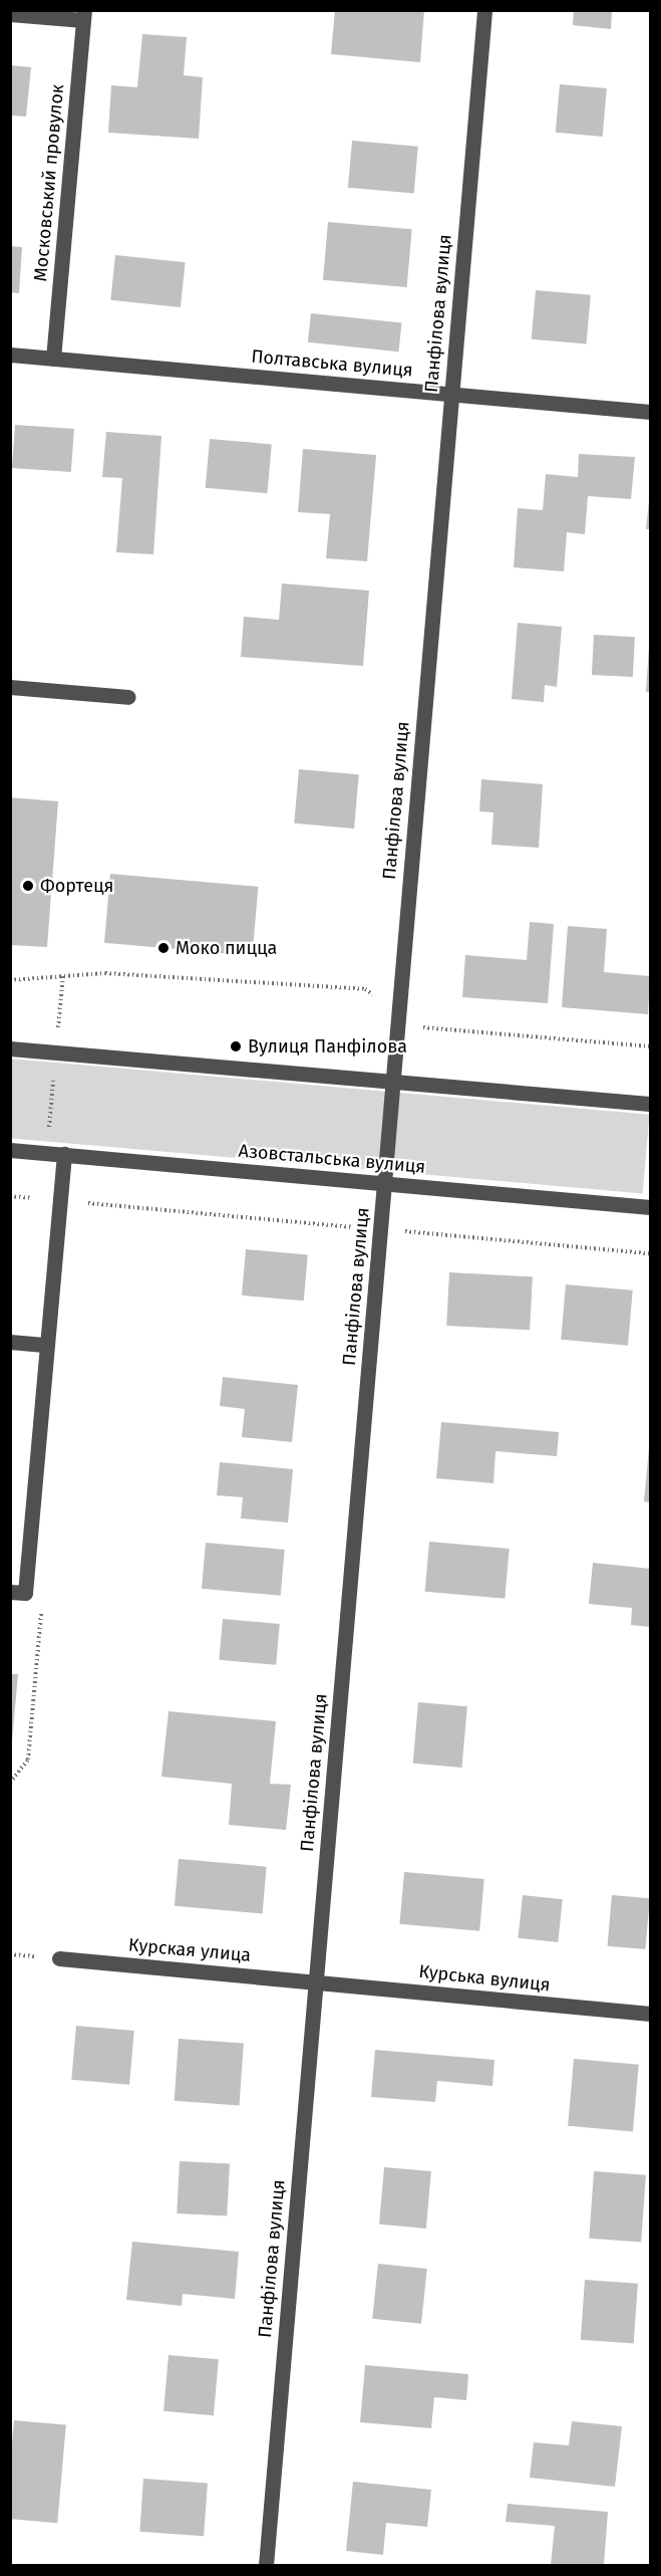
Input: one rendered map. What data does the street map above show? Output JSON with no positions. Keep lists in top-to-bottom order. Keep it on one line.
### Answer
{"streets":{"street":["Московський провулок","Панфілова вулиця","Полтавська вулиця","Азовстальська вулиця","Курская улица","Курська вулиця"]},"crossings":[["Московський провулок","Полтавська вулиця"],["Панфілова вулиця","Полтавська вулиця"],["Панфілова вулиця","Азовстальська вулиця"],["Панфілова вулиця","Курская улица"],["Панфілова вулиця","Курська вулиця"],["Курская улица","Курська вулиця"]],"places":["Фортеця","Моко пицца","Вулиця Панфілова"]}
